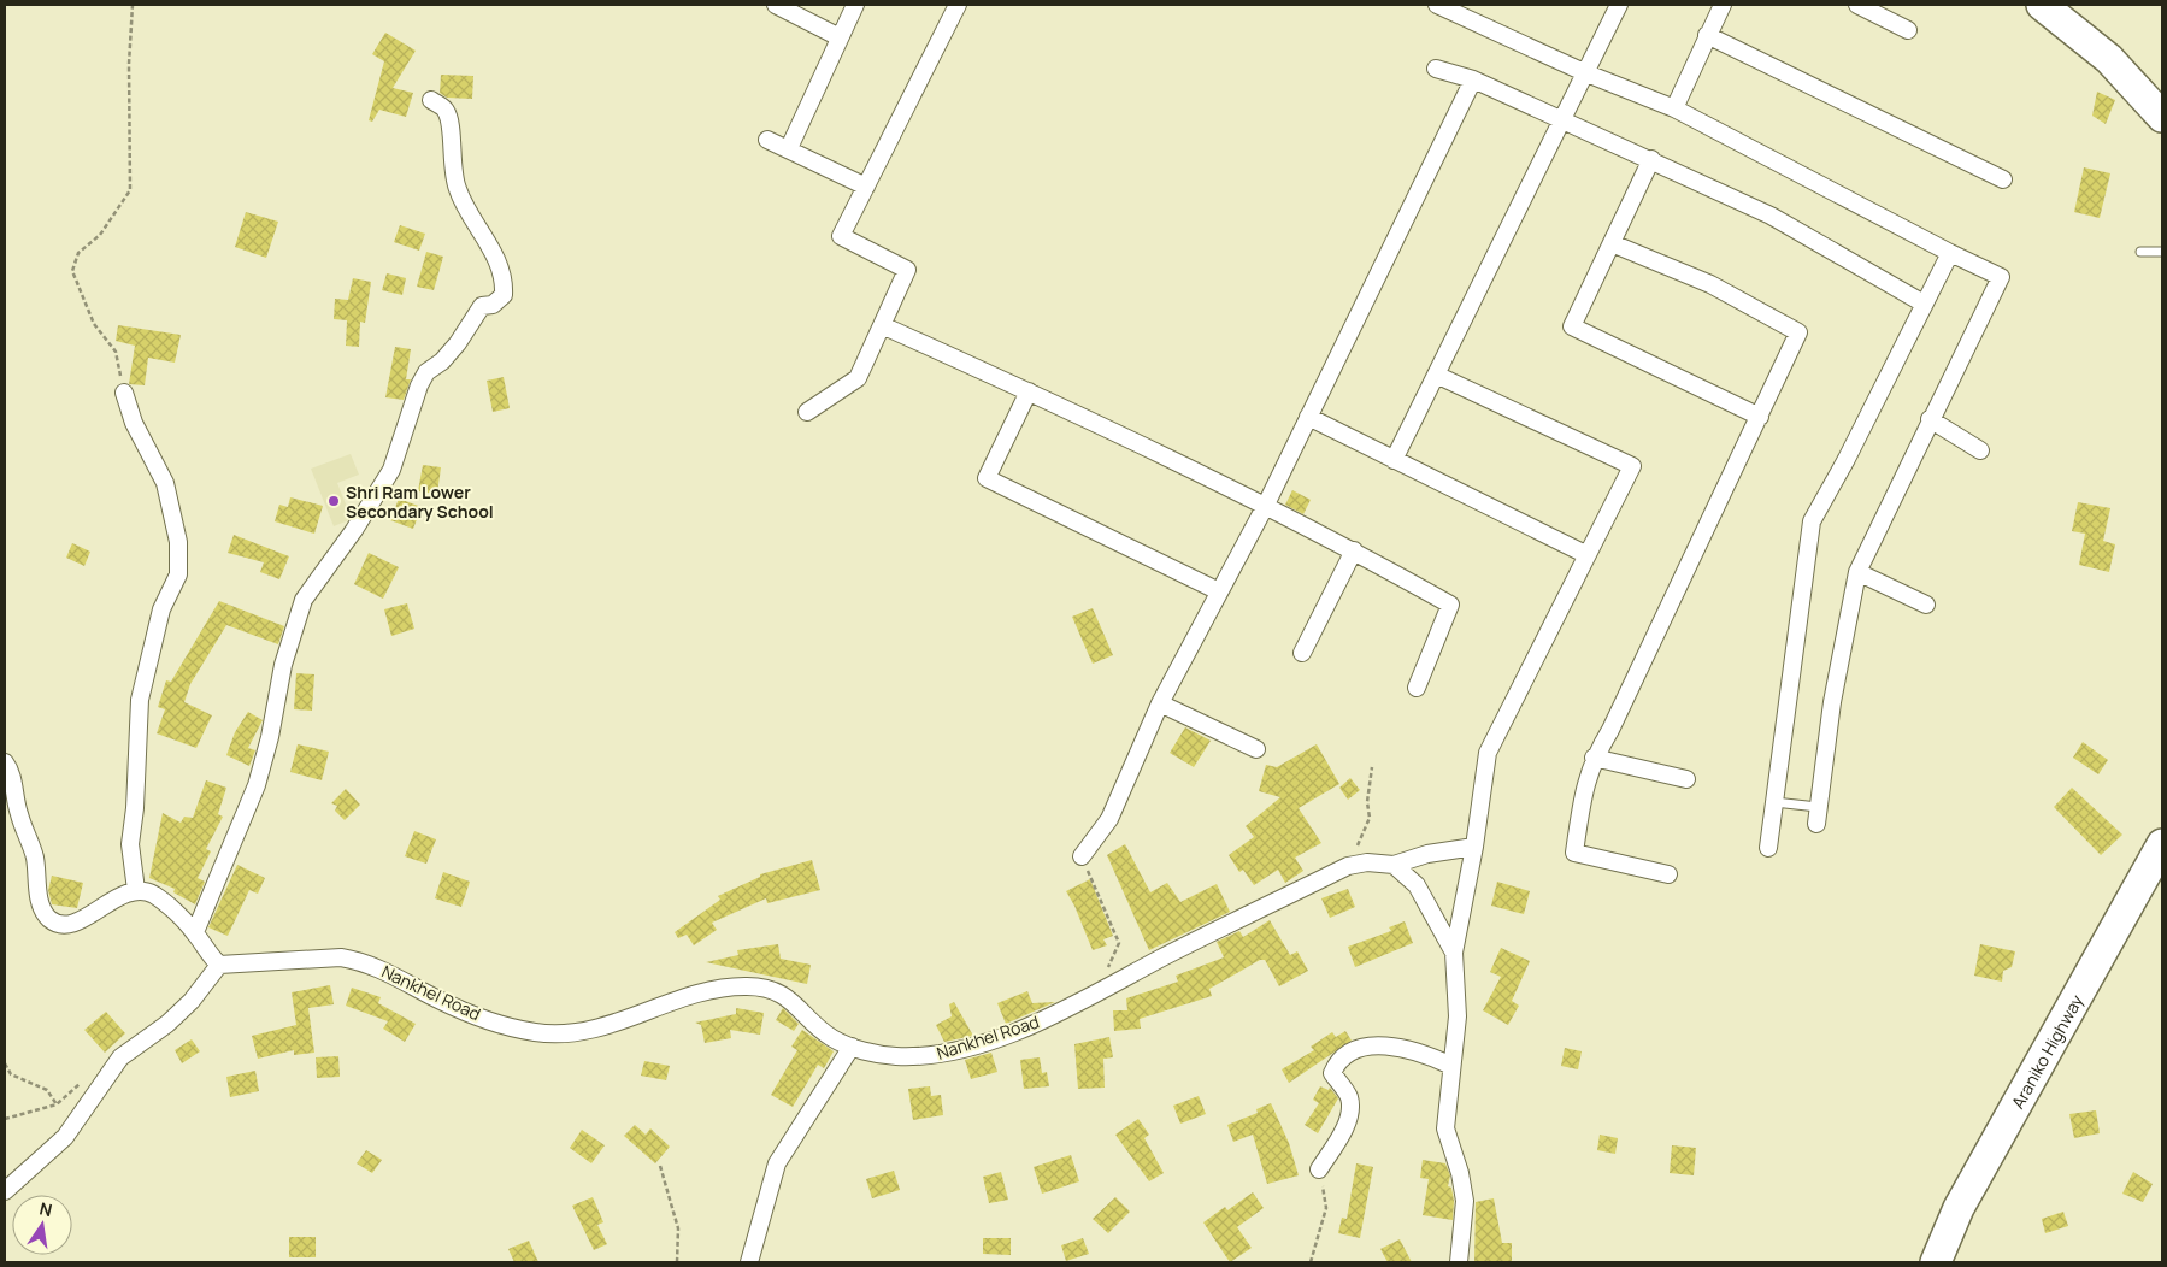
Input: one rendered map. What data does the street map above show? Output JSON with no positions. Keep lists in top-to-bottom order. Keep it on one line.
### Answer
{"streets":{"highway":["Araniko Highway"],"street":["Nankhel Road"]},"places":["Shri Ram Lower Secondary School"],"north":"top"}
